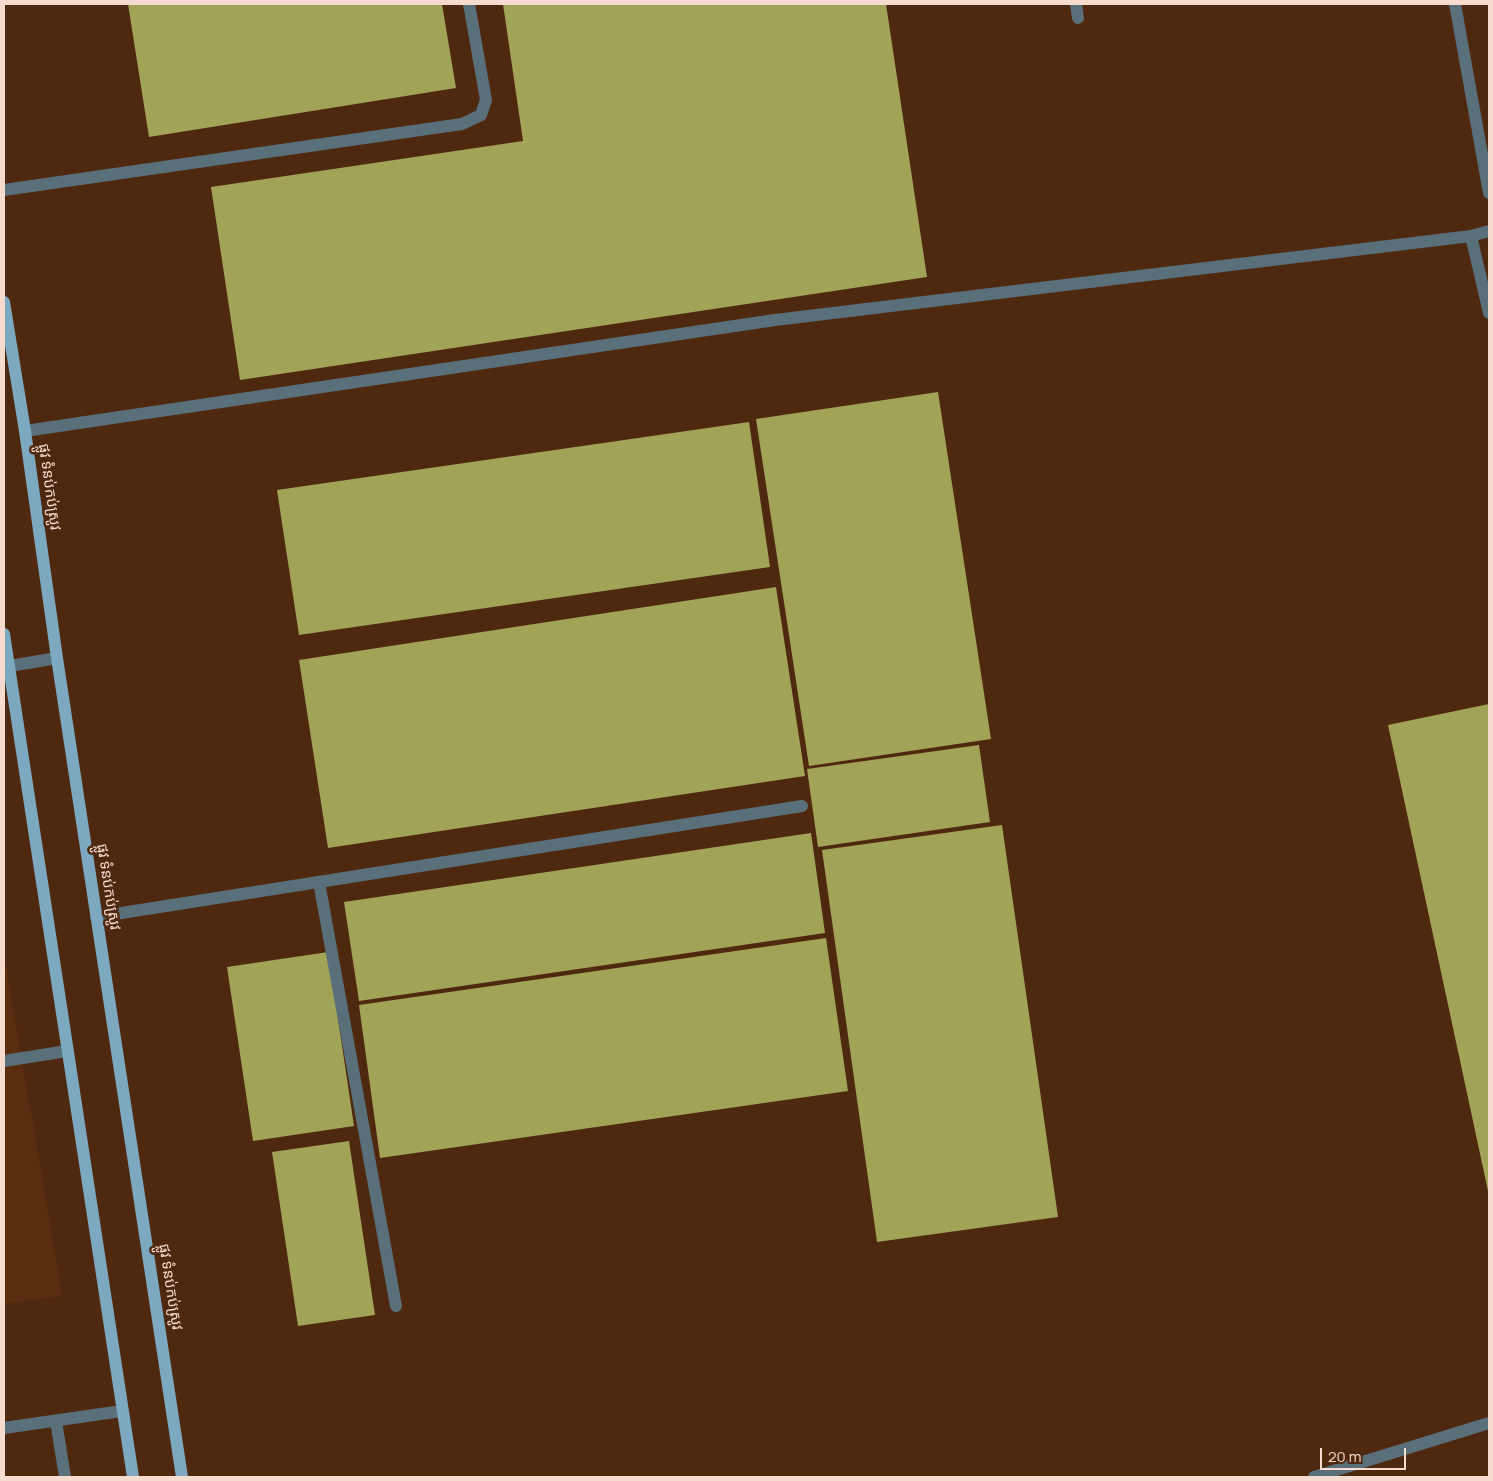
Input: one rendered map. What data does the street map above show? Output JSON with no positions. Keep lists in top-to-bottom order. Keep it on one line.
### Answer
{"streets":{"main road":["ផ្លូវ ទំនប់កប់ស្រូវ"]},"scale_bar":"20 m"}
